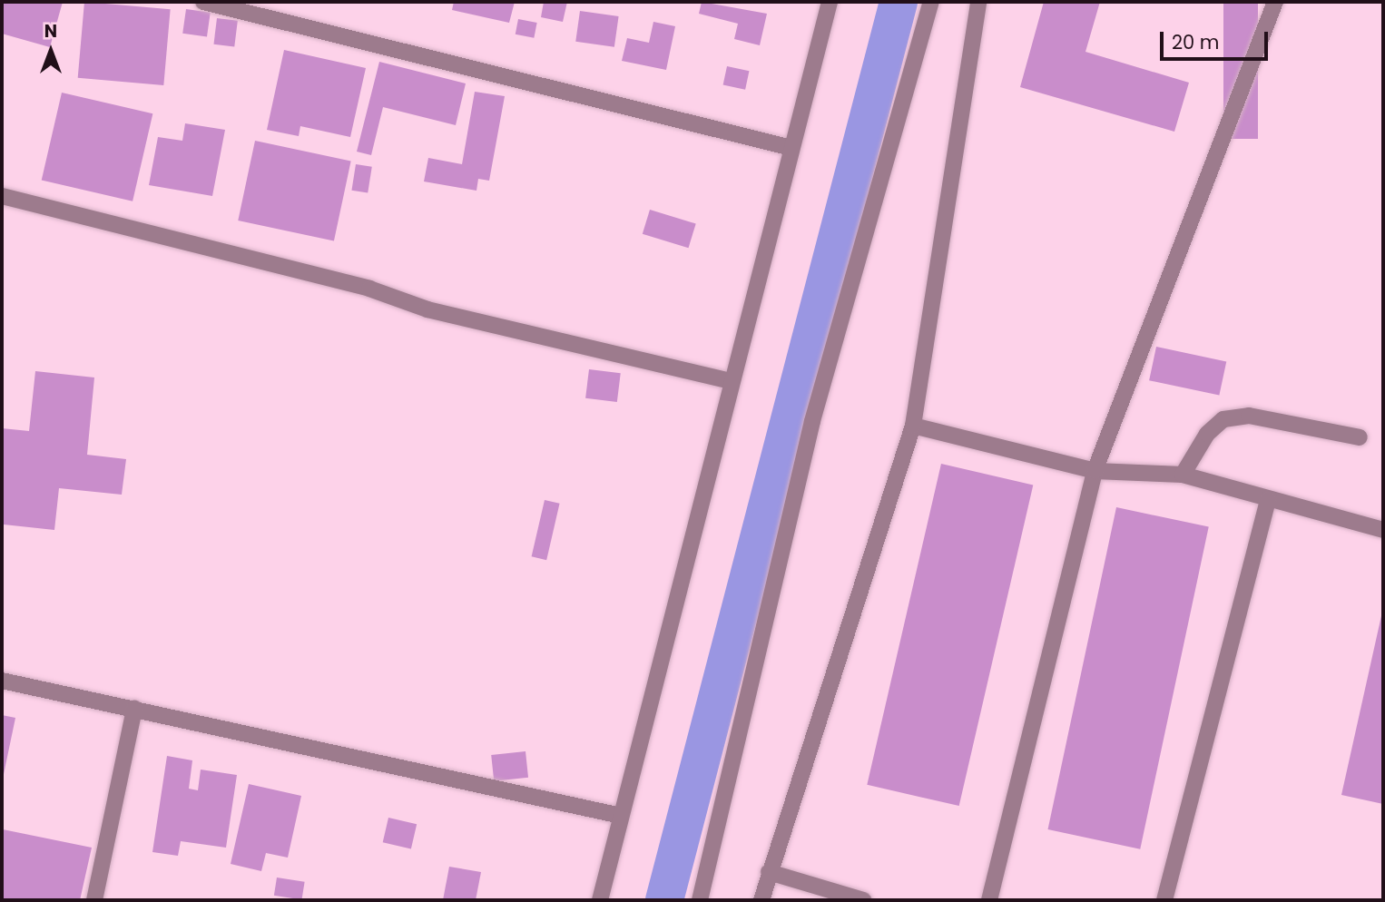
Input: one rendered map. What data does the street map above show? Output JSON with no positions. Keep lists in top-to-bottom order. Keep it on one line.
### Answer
{"scale_bar":"20 m","north":"top"}
